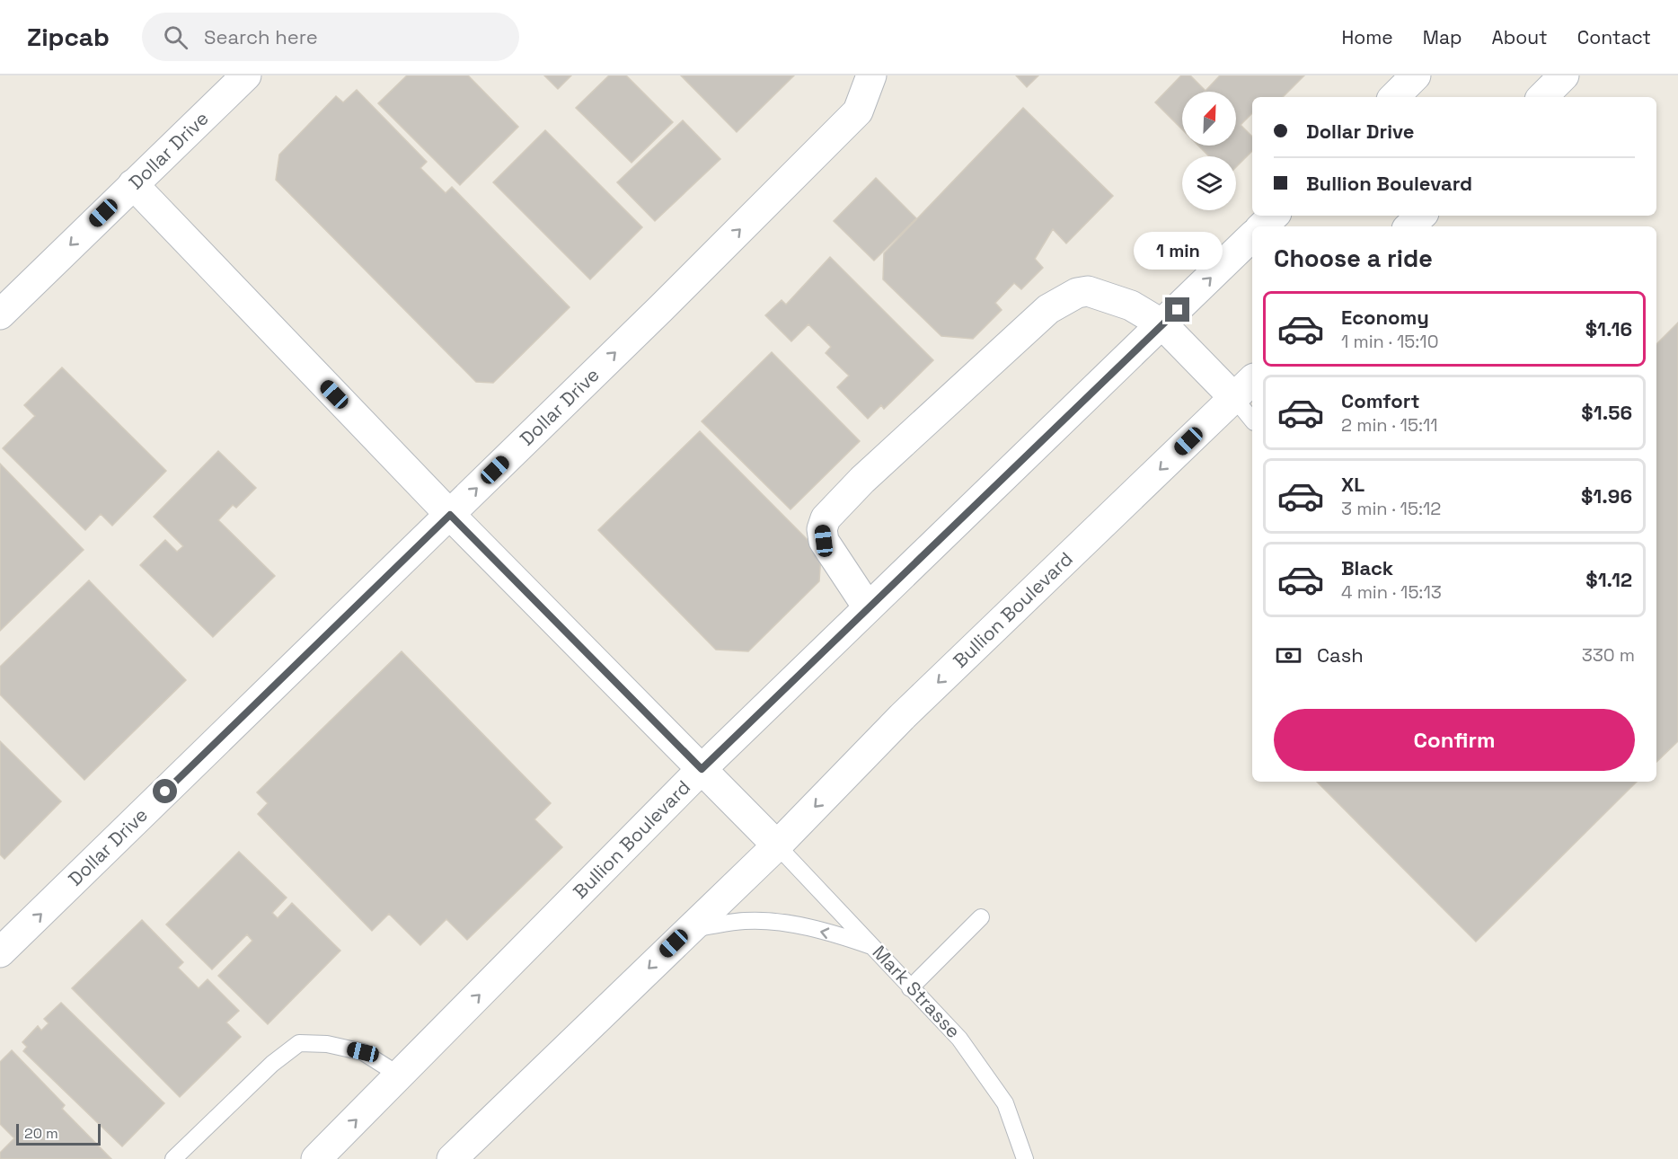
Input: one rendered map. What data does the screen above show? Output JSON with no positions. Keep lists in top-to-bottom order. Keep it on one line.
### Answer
{"streets":{"street":["Dollar Drive","Bullion Boulevard"],"lane":["Mark Strasse"]},"crossings":[["Bullion Boulevard","Mark Strasse"]],"scale_bar":"20 m","north":"top right","page":{"header":"Zipcab","search":"Search here","nav":["Home","Map","About","Contact"],"banner":["Dollar Drive","Bullion Boulevard"],"heading":"Choose a ride","bubble":"1 min","list":[{"name":"Economy","note":"1 min · 15:10","value":"$1.16"},{"name":"Comfort","note":"2 min · 15:11","value":"$1.56"},{"name":"XL","note":"3 min · 15:12","value":"$1.96"},{"name":"Black","note":"4 min · 15:13","value":"$1.12"}],"pay":["Cash","330 m"],"buttons":"Confirm","scale":"20 m"}}
